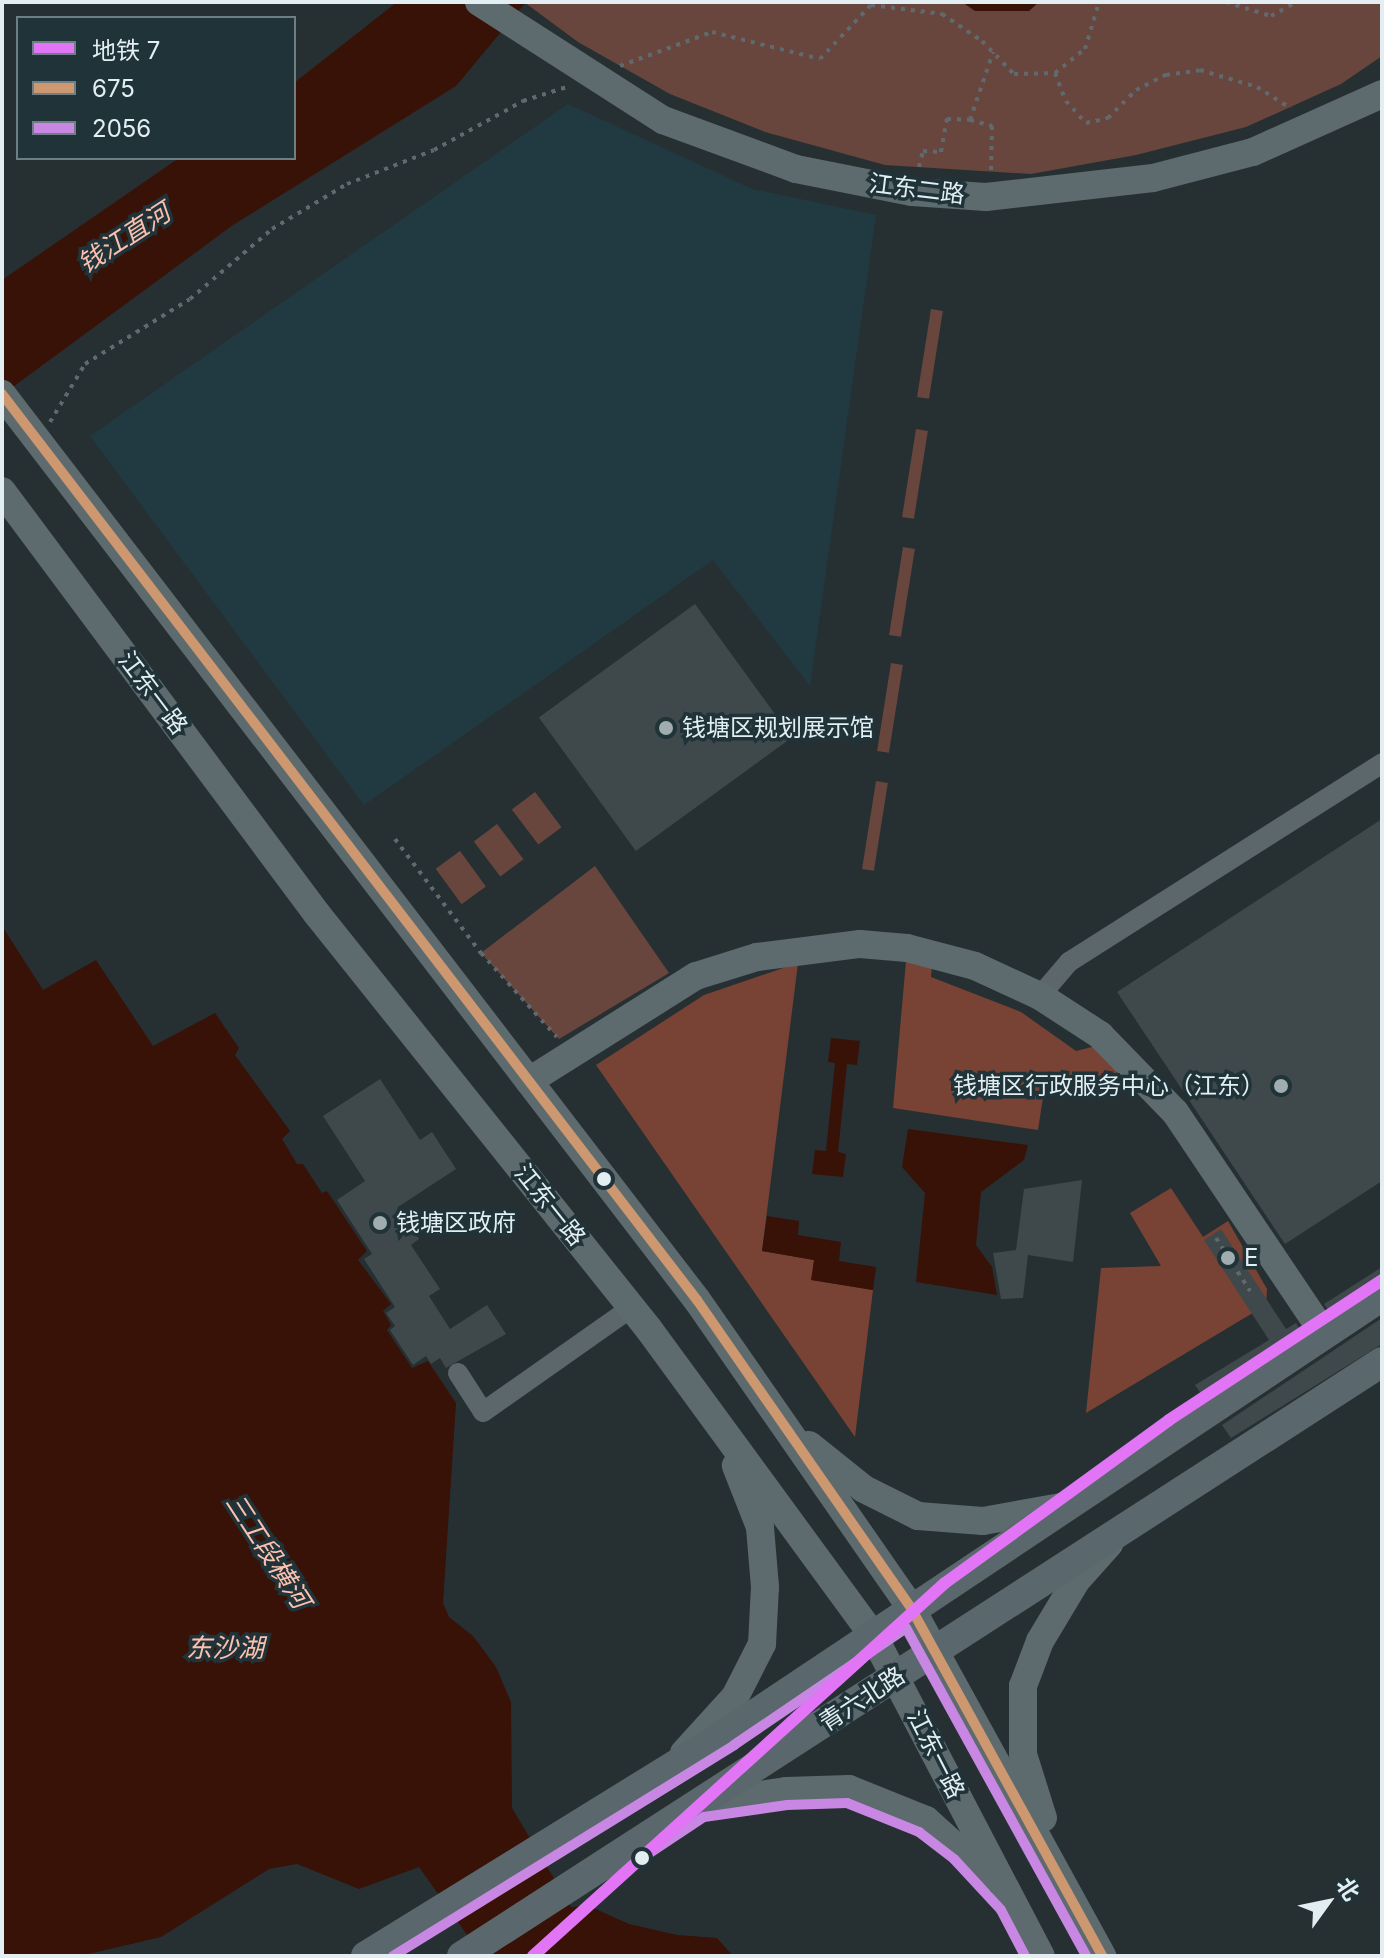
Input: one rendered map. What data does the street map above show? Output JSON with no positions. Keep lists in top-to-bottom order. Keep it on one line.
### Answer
{"streets":{"main road":["江东二路","江东一路","青六北路"]},"crossings":[["江东一路","青六北路"]],"water":["钱江直河","三工段横河","东沙湖"],"places":["钱塘区规划展示馆","钱塘区行政服务中心（江东）","钱塘区政府","E"],"lines":["transit line 675","metro line 7","transit line 2056"],"legend":["地铁 7","675","2056"],"north":"top right"}
